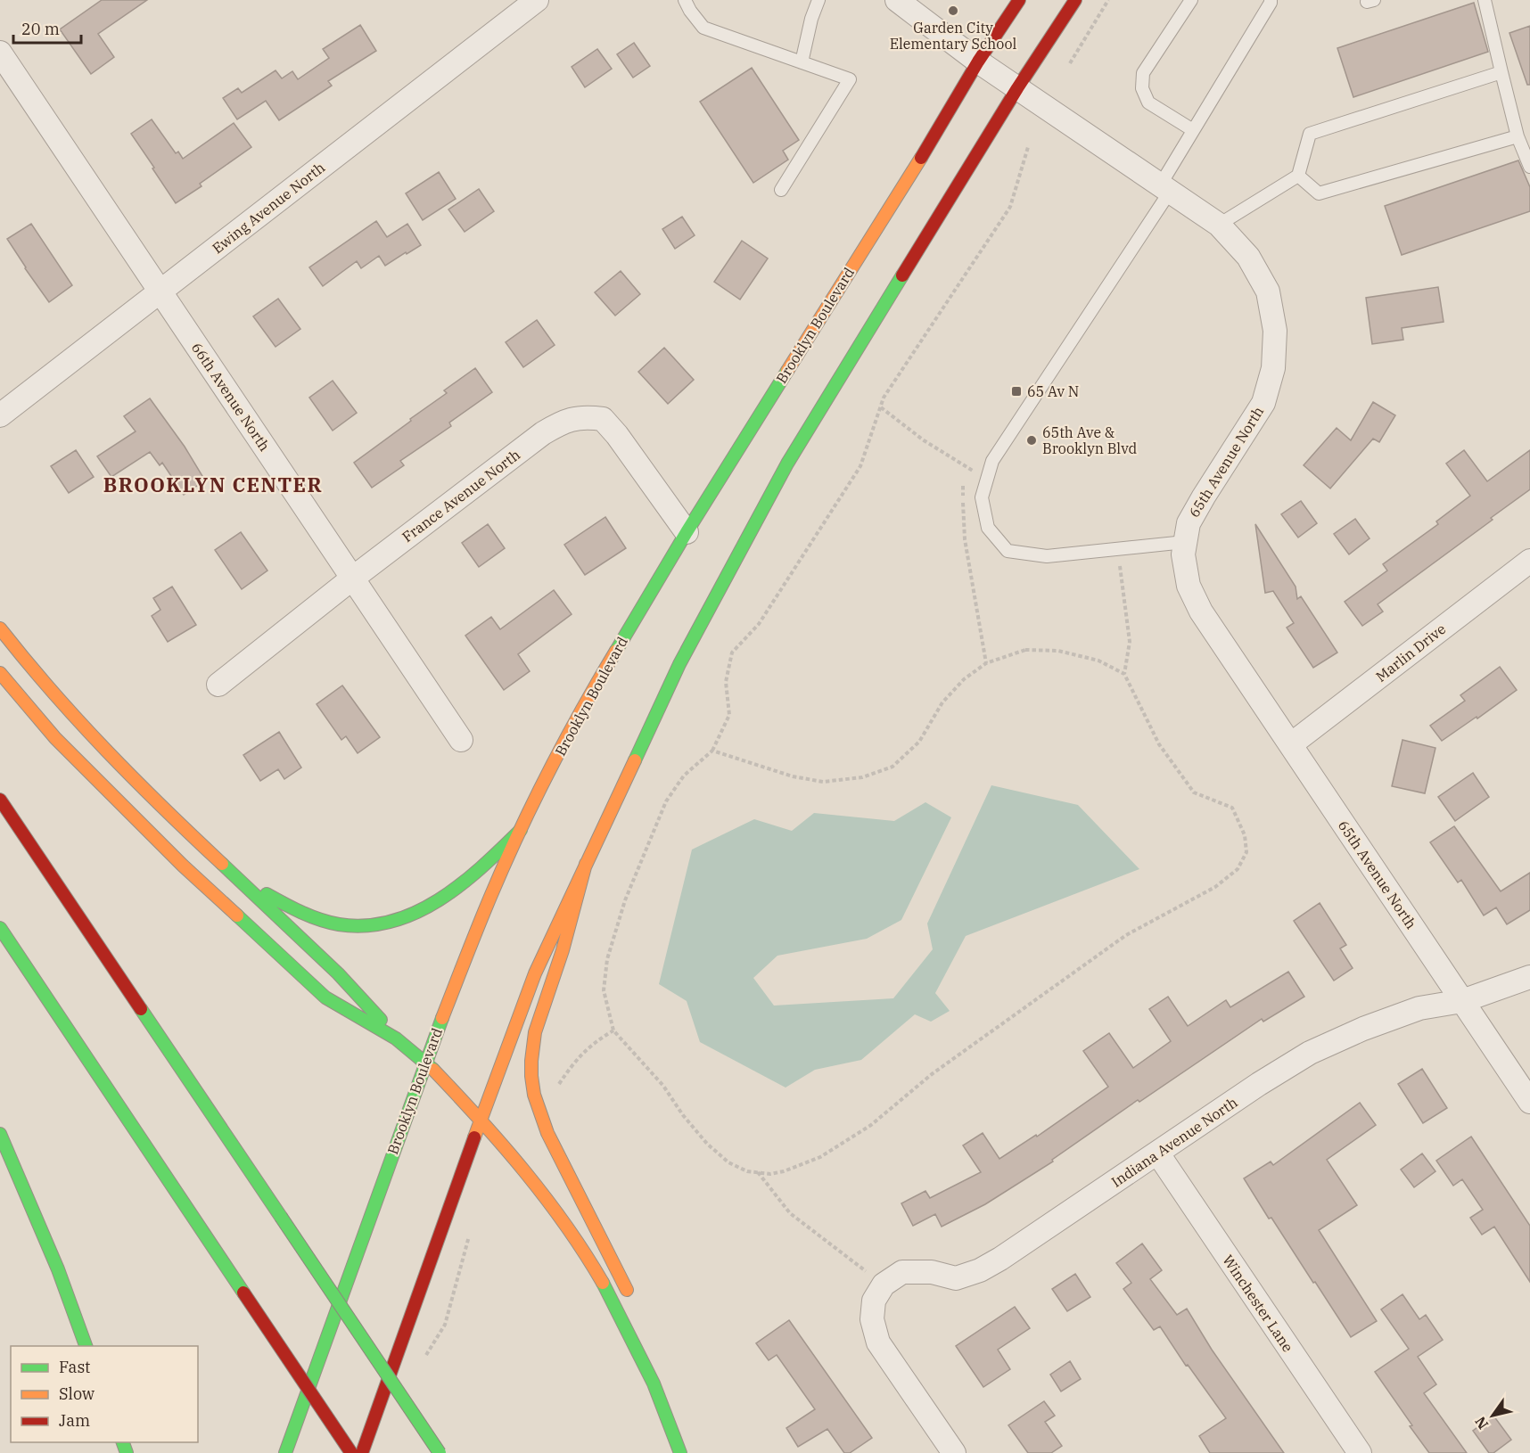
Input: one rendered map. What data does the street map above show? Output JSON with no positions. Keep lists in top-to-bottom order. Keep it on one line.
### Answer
{"streets":{"main road":["Brooklyn Boulevard"],"street":["Ewing Avenue North","66th Avenue North","65th Avenue North","France Avenue North","Marlin Drive","Indiana Avenue North","Winchester Lane"]},"crossings":[["Ewing Avenue North","66th Avenue North"],["Brooklyn Boulevard","65th Avenue North"],["Brooklyn Boulevard","France Avenue North"],["66th Avenue North","France Avenue North"],["65th Avenue North","Marlin Drive"],["65th Avenue North","Indiana Avenue North"],["Indiana Avenue North","Winchester Lane"]],"districts":["BROOKLYN CENTER"],"places":{"other":["Garden City Elementary School","65th Ave & Brooklyn Blvd"],"transit":["65 Av N"]},"legend":["Fast","Slow","Jam"],"scale_bar":"20 m","north":"bottom left"}
